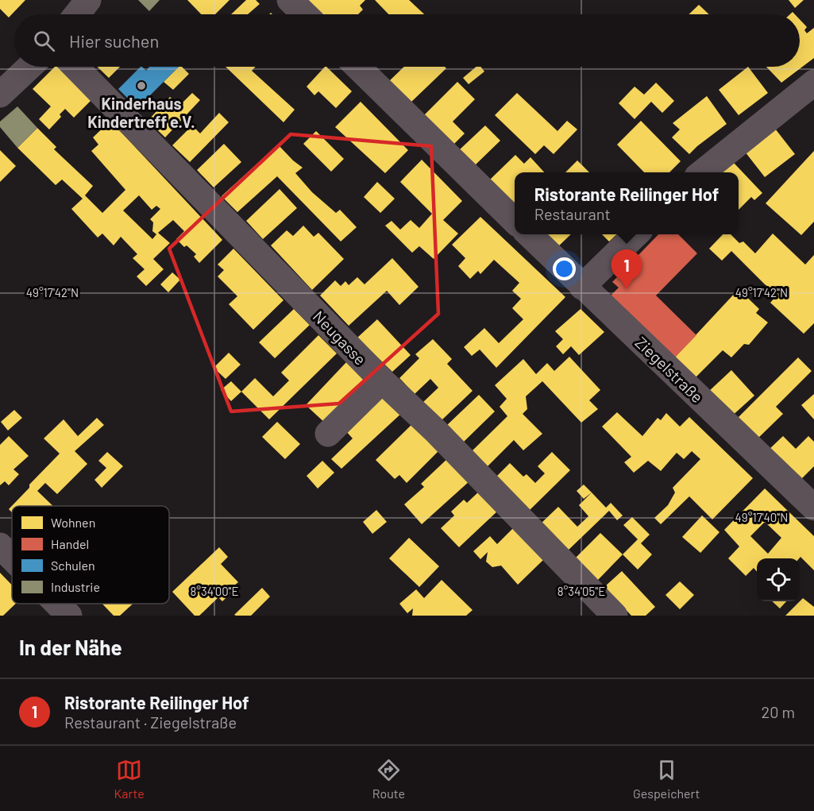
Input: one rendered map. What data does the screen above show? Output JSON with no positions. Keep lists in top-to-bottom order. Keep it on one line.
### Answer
{"streets":{"street":["Neugasse","Ziegelstraße"]},"places":["Kinderhaus Kindertreff e.V."],"legend":["Wohnen","Handel","Schulen","Industrie"],"page":{"search":"Hier suchen","popup":["Ristorante Reilinger Hof","Restaurant"],"pins":"1","heading":"In der Nähe","list":[{"mark":"1","name":"Ristorante Reilinger Hof","note":"Restaurant · Ziegelstraße","value":"20 m"}],"nav":["Karte","Route","Gespeichert"]},"coordinates":["49°17'42\"N","49°17'40\"N","8°34'00\"E","8°34'05\"E"]}
